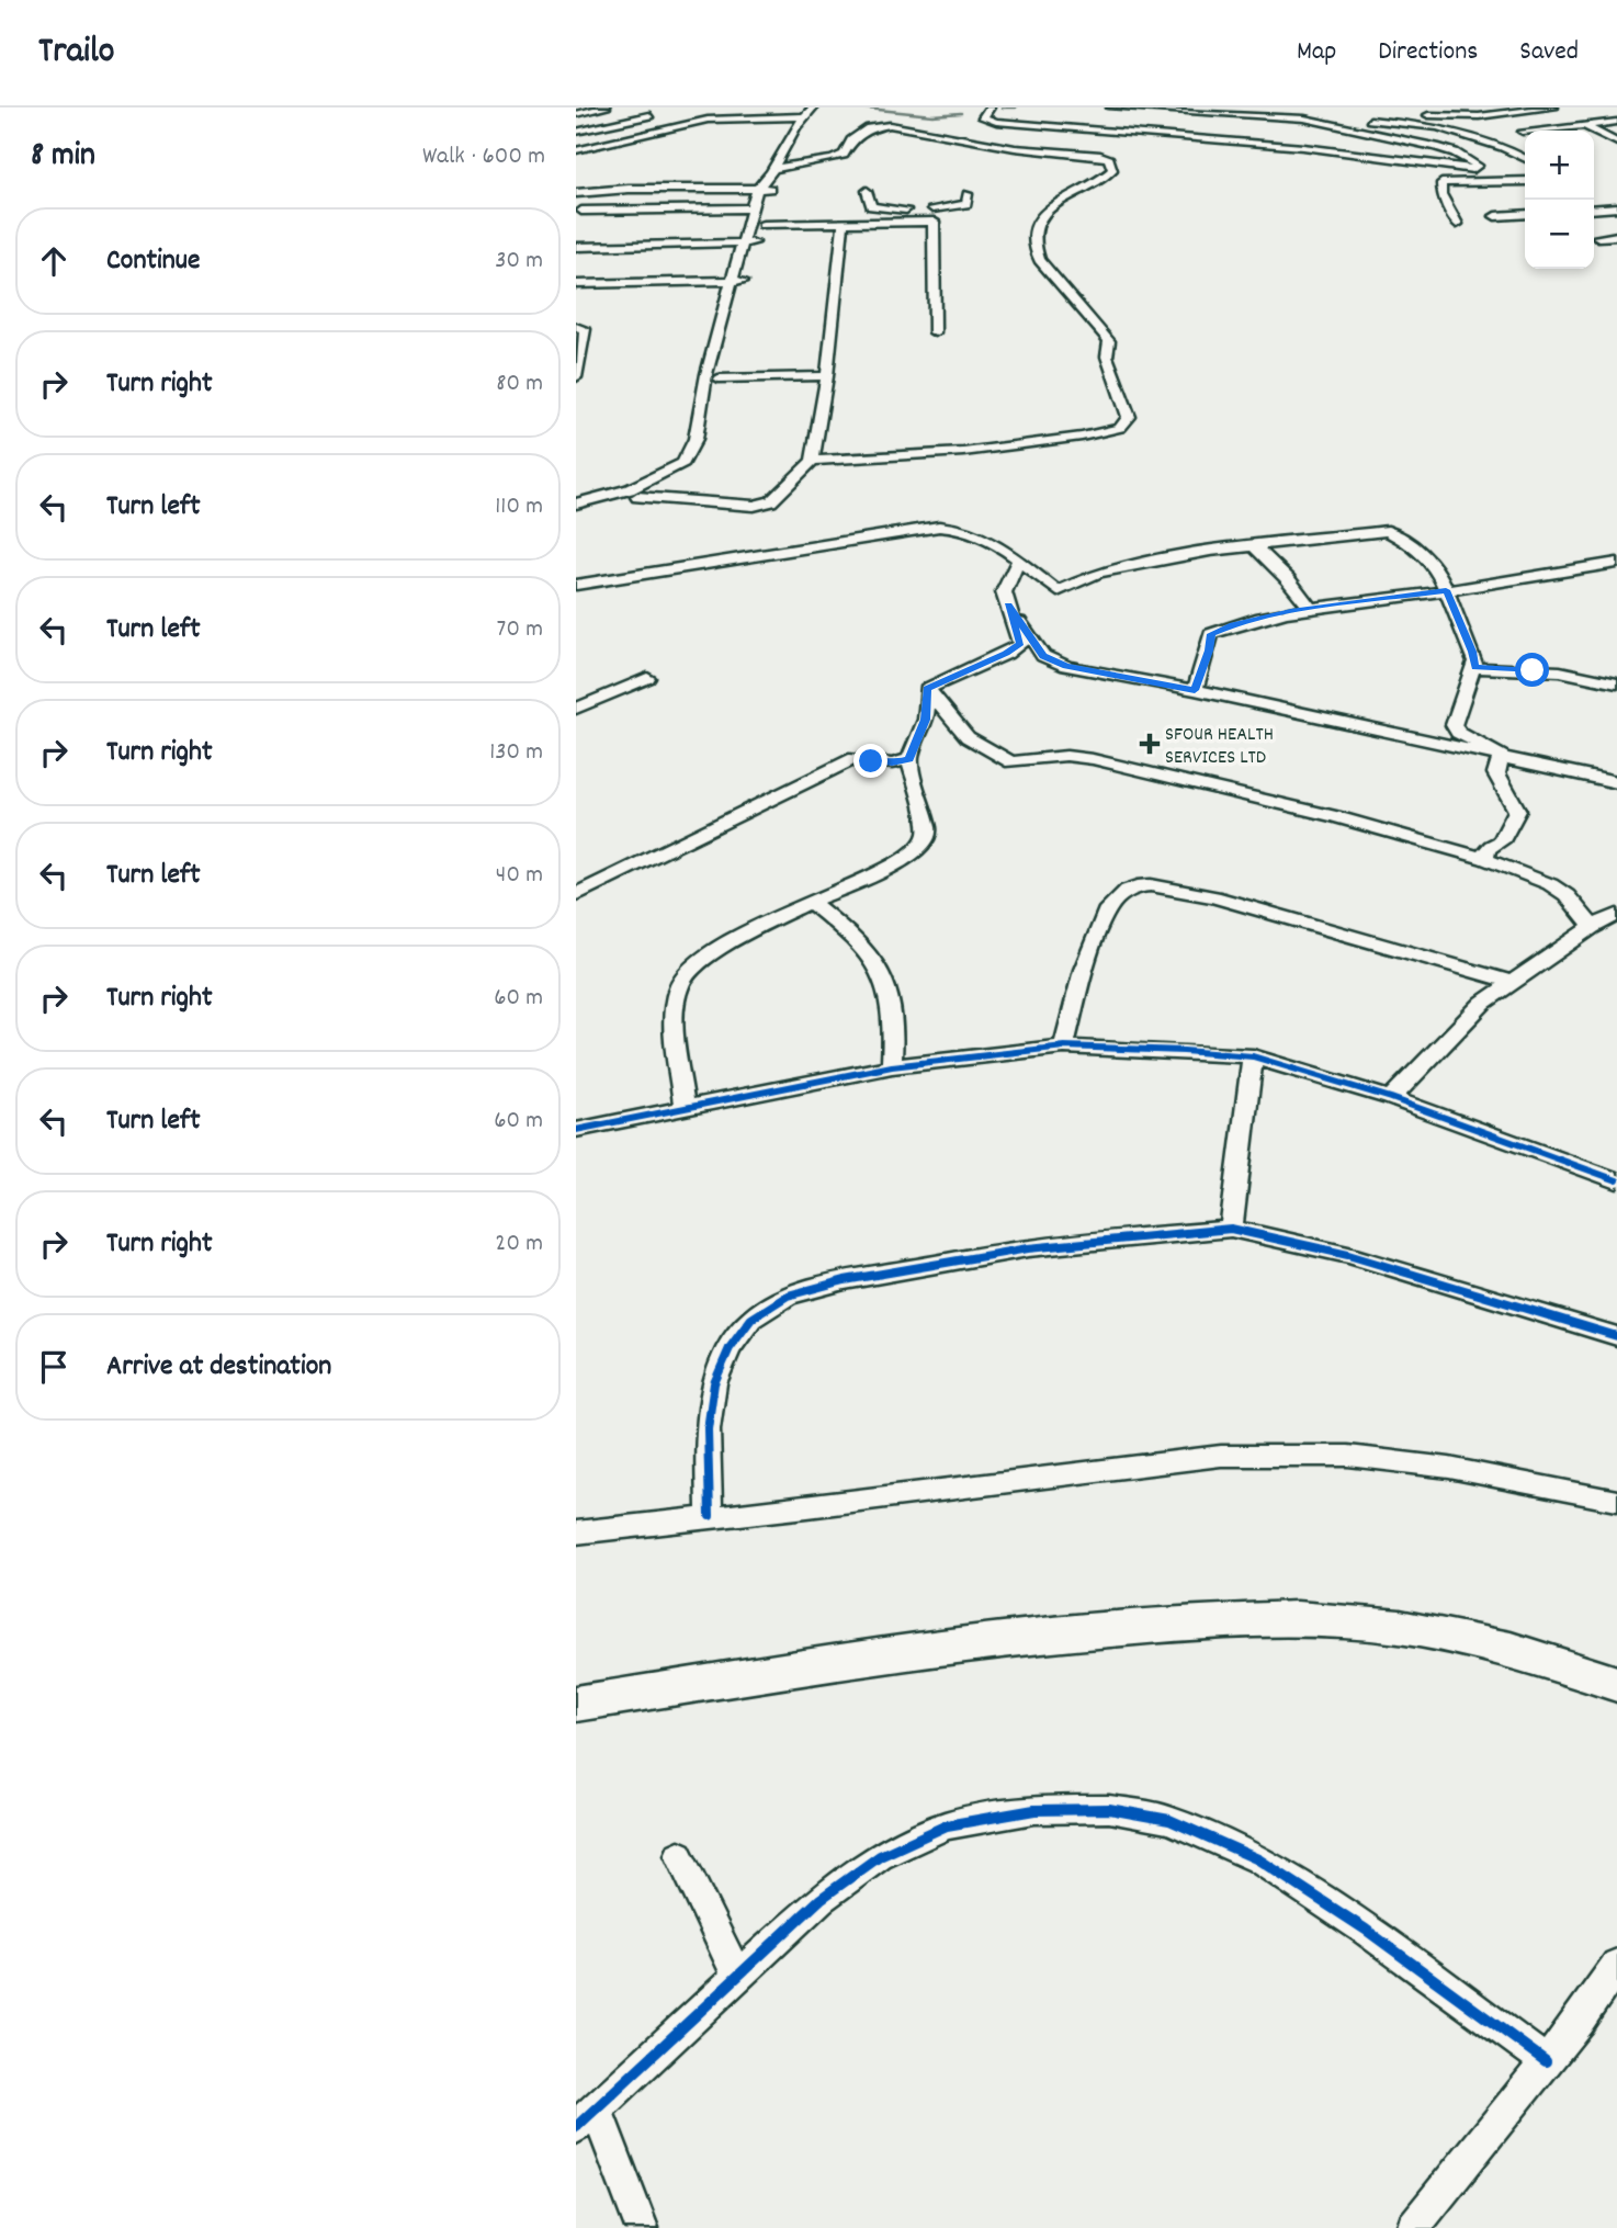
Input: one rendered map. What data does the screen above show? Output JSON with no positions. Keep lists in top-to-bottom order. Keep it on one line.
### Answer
{"places":{"health":["SFOUR HEALTH SERVICES LTD"]},"page":{"header":"Trailo","nav":["Map","Directions","Saved"],"heading":["8 min","Walk · 600 m"],"map_buttons":["+","−"],"list":[["Continue","30 m"],["Turn right","80 m"],["Turn left","110 m"],["Turn left","70 m"],["Turn right","130 m"],["Turn left","40 m"],["Turn right","60 m"],["Turn left","60 m"],["Turn right","20 m"],"Arrive at destination"]}}
